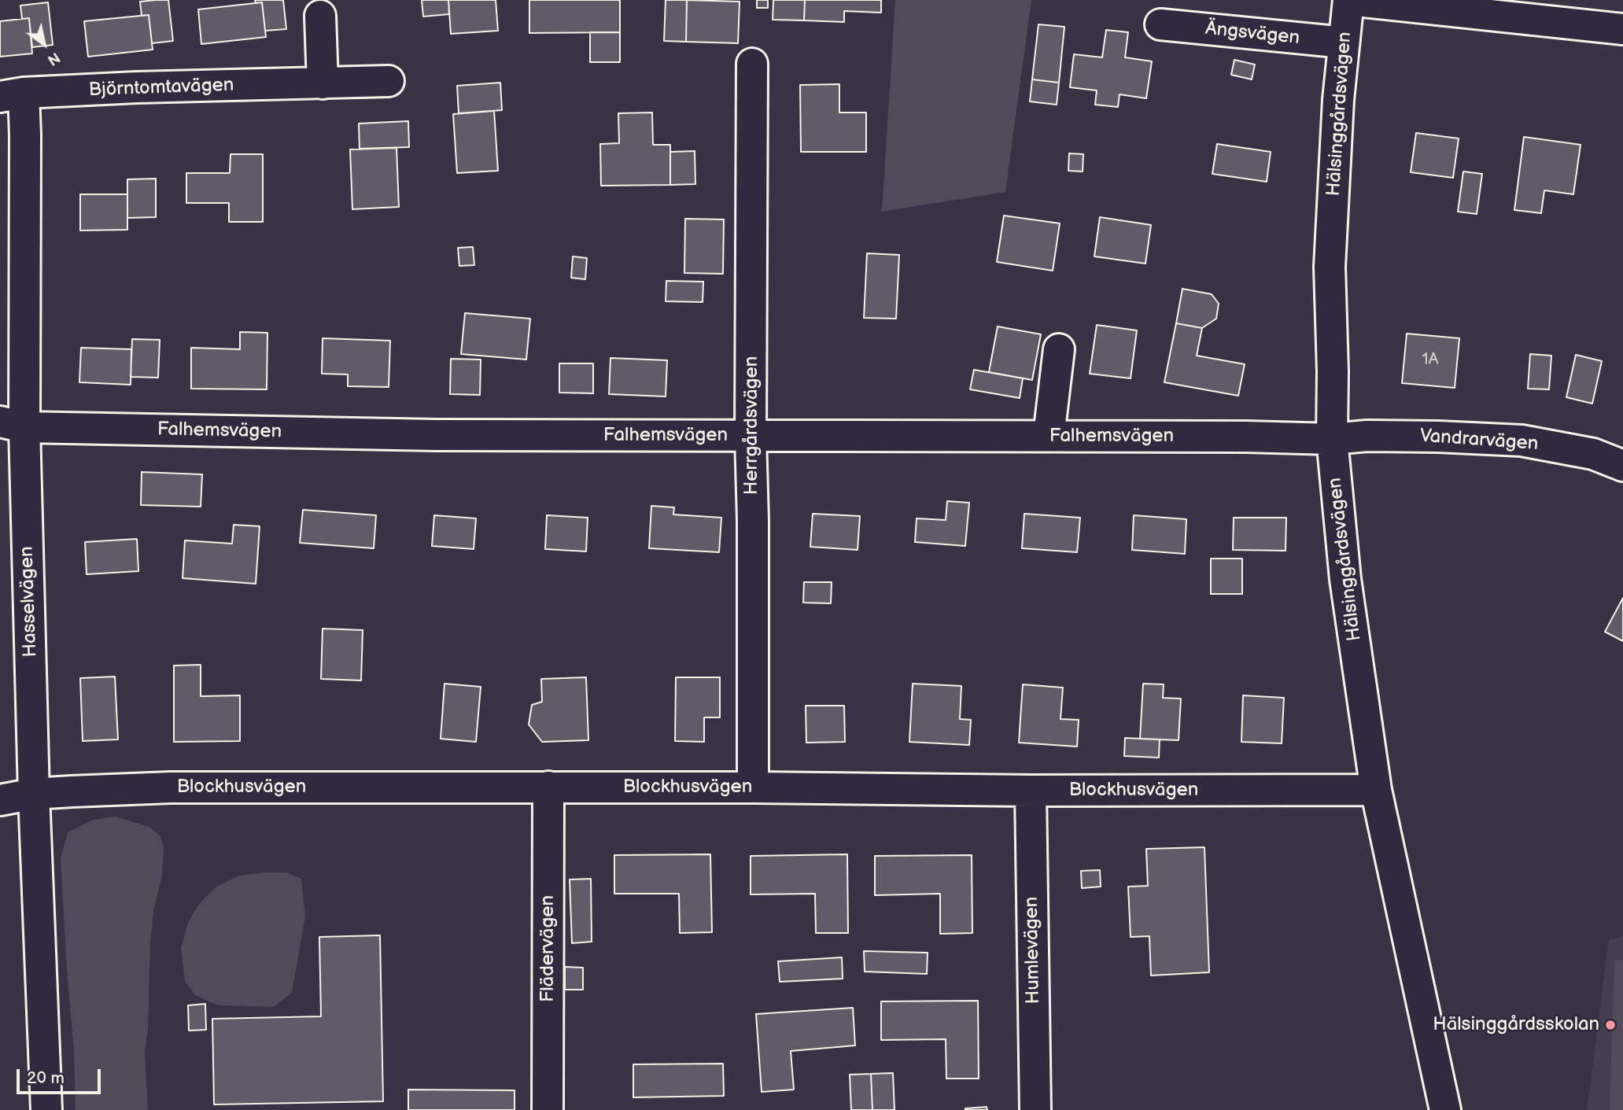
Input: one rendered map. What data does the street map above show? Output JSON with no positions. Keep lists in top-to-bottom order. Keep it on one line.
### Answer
{"streets":{"street":["Ängsvägen","Björntomtavägen","Hälsinggårdsvägen","Herrgårdsvägen","Falhemsvägen","Vandrarvägen","Hasselvägen","Blockhusvägen","Flädervägen","Humlevägen"]},"crossings":[["Ängsvägen","Hälsinggårdsvägen"],["Björntomtavägen","Hasselvägen"],["Hälsinggårdsvägen","Falhemsvägen"],["Hälsinggårdsvägen","Vandrarvägen"],["Hälsinggårdsvägen","Blockhusvägen"],["Herrgårdsvägen","Falhemsvägen"],["Herrgårdsvägen","Blockhusvägen"],["Falhemsvägen","Vandrarvägen"],["Falhemsvägen","Hasselvägen"],["Hasselvägen","Blockhusvägen"],["Blockhusvägen","Flädervägen"],["Blockhusvägen","Humlevägen"]],"places":["Hälsinggårdsskolan"],"house_numbers":["1A"],"scale_bar":"20 m","north":"bottom right"}
